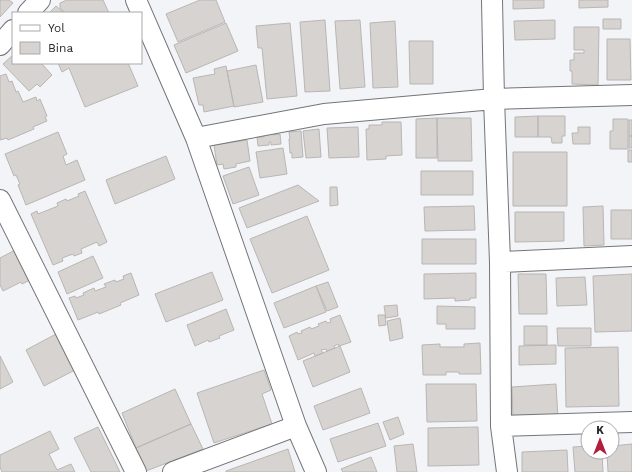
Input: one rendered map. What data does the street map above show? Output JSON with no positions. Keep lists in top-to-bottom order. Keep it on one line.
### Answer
{"legend":["Yol","Bina"],"north":"top"}
